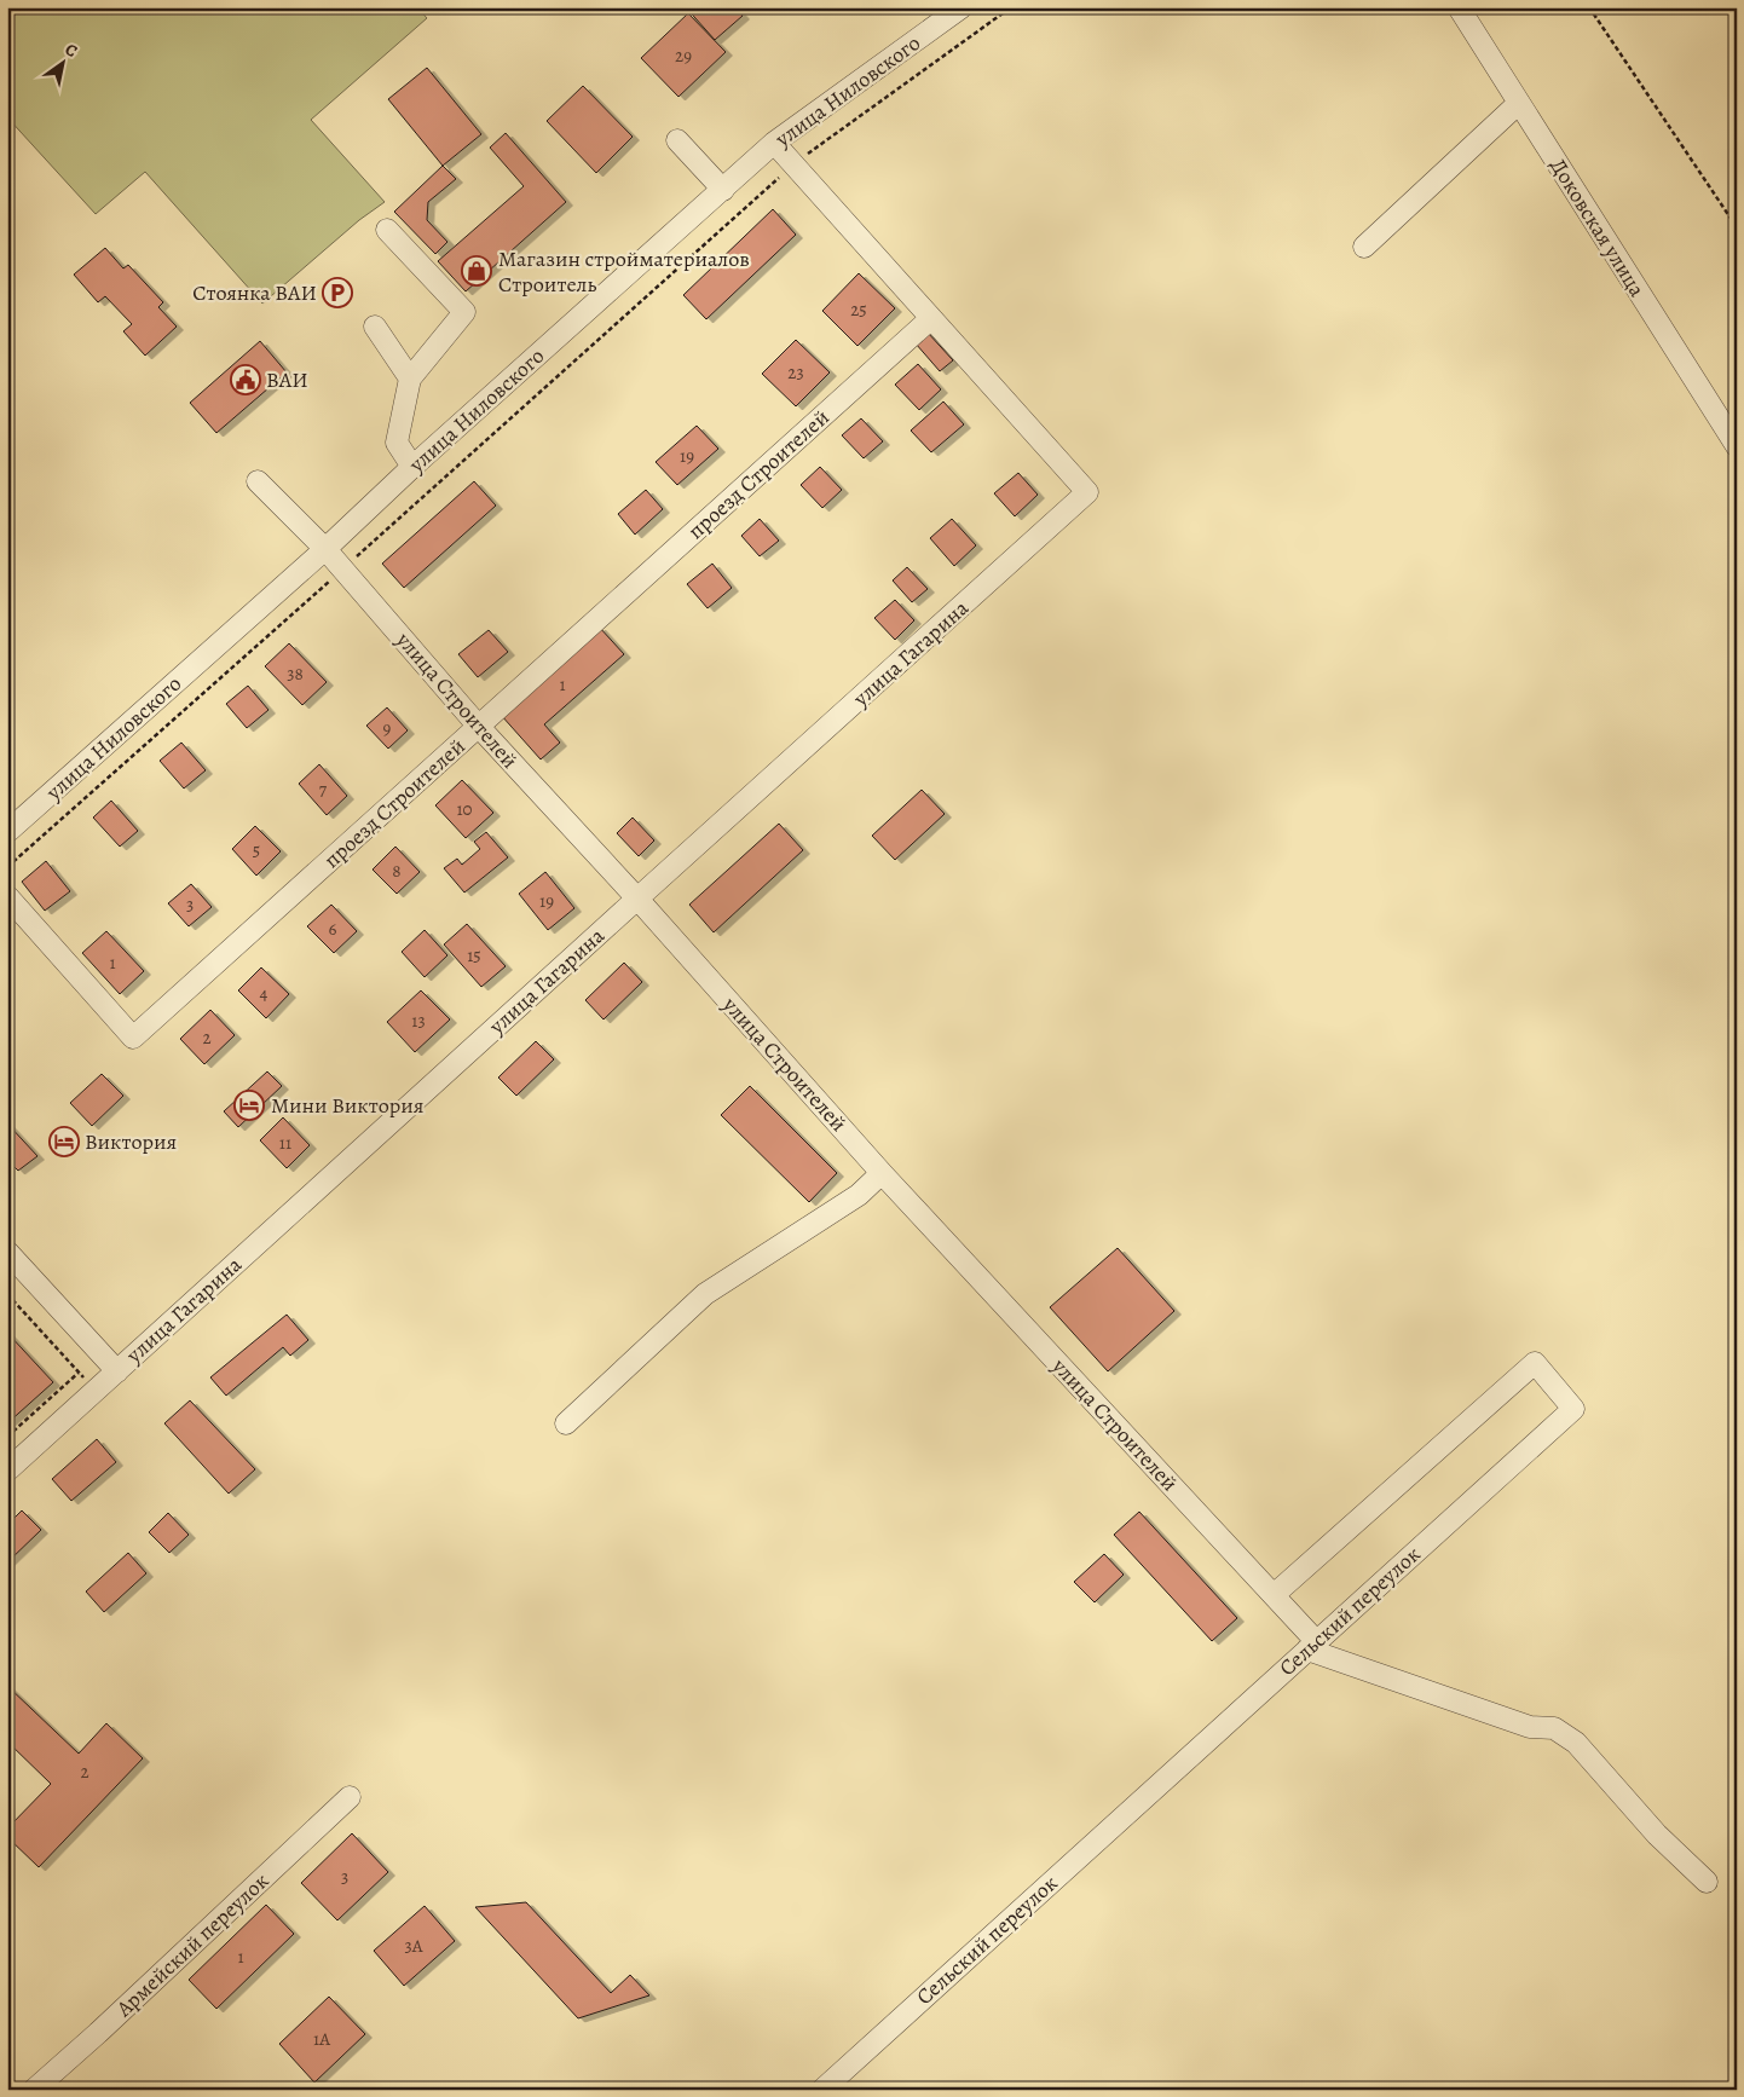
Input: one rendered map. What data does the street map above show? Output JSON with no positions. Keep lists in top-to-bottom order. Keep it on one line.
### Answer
{"streets":{"street":["улица Ниловского","Доковская улица","проезд Строителей","улица Гагарина","улица Строителей","Сельский переулок","Армейский переулок"]},"crossings":[["улица Ниловского","улица Строителей"],["проезд Строителей","улица Гагарина"],["проезд Строителей","улица Строителей"],["улица Гагарина","улица Строителей"],["улица Строителей","Сельский переулок"]],"places":{"shop":["Магазин стройматериалов Строитель"],"parking":["Стоянка ВАИ"],"public building":["ВАИ"],"hotel":["Мини Виктория","Виктория"]},"house_numbers":["29","25","23","19","38","1","9","7","10","5","8","19","3","6","15","1","4","13","2","11","2","3","3А","1","1А"],"north":"top right"}
